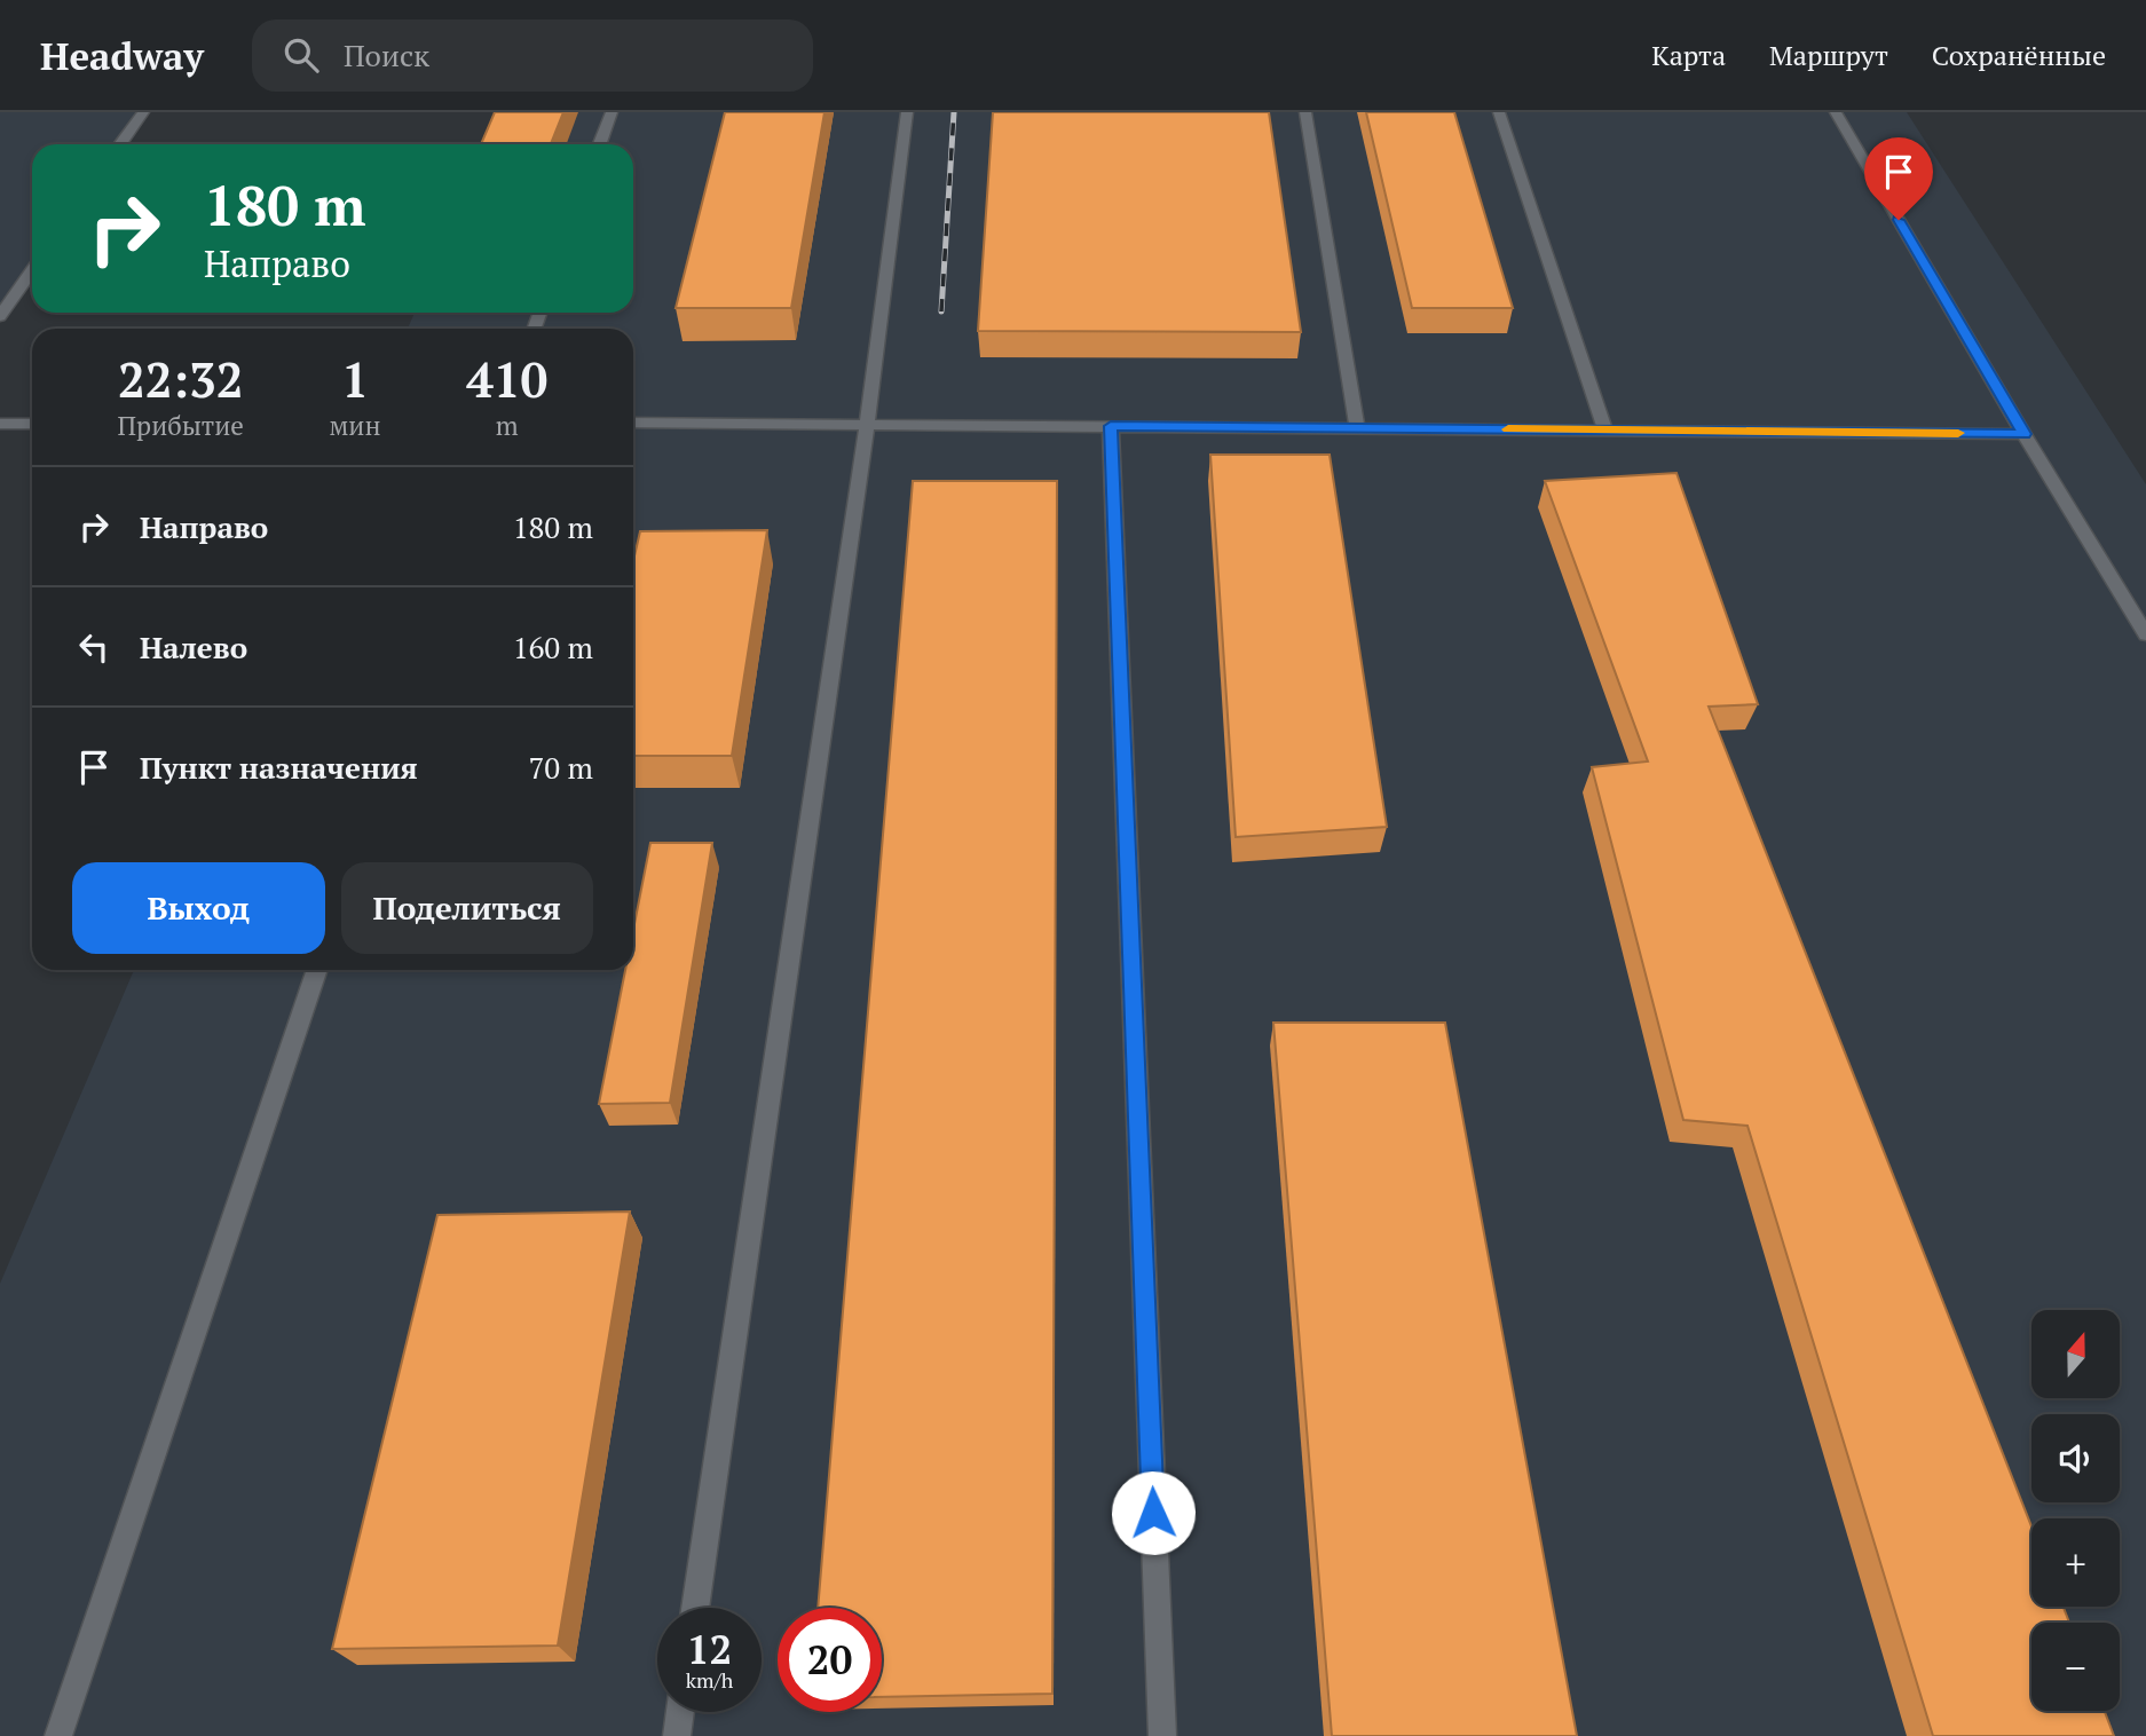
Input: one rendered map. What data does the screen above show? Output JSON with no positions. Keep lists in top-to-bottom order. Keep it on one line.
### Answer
{"north":"top","page":{"header":"Headway","search":"Поиск","nav":["Карта","Маршрут","Сохранённые"],"turn":["180 m","Направо"],"eta":["22:32","Прибытие","1","мин","410","m"],"list":[{"name":"Направо","value":"180 m"},{"name":"Налево","value":"160 m"},{"name":"Пункт назначения","value":"70 m"}],"buttons":["Выход","Поделиться"],"map_buttons":["+","−"],"speed":"12 km/h","limit":"20"}}
